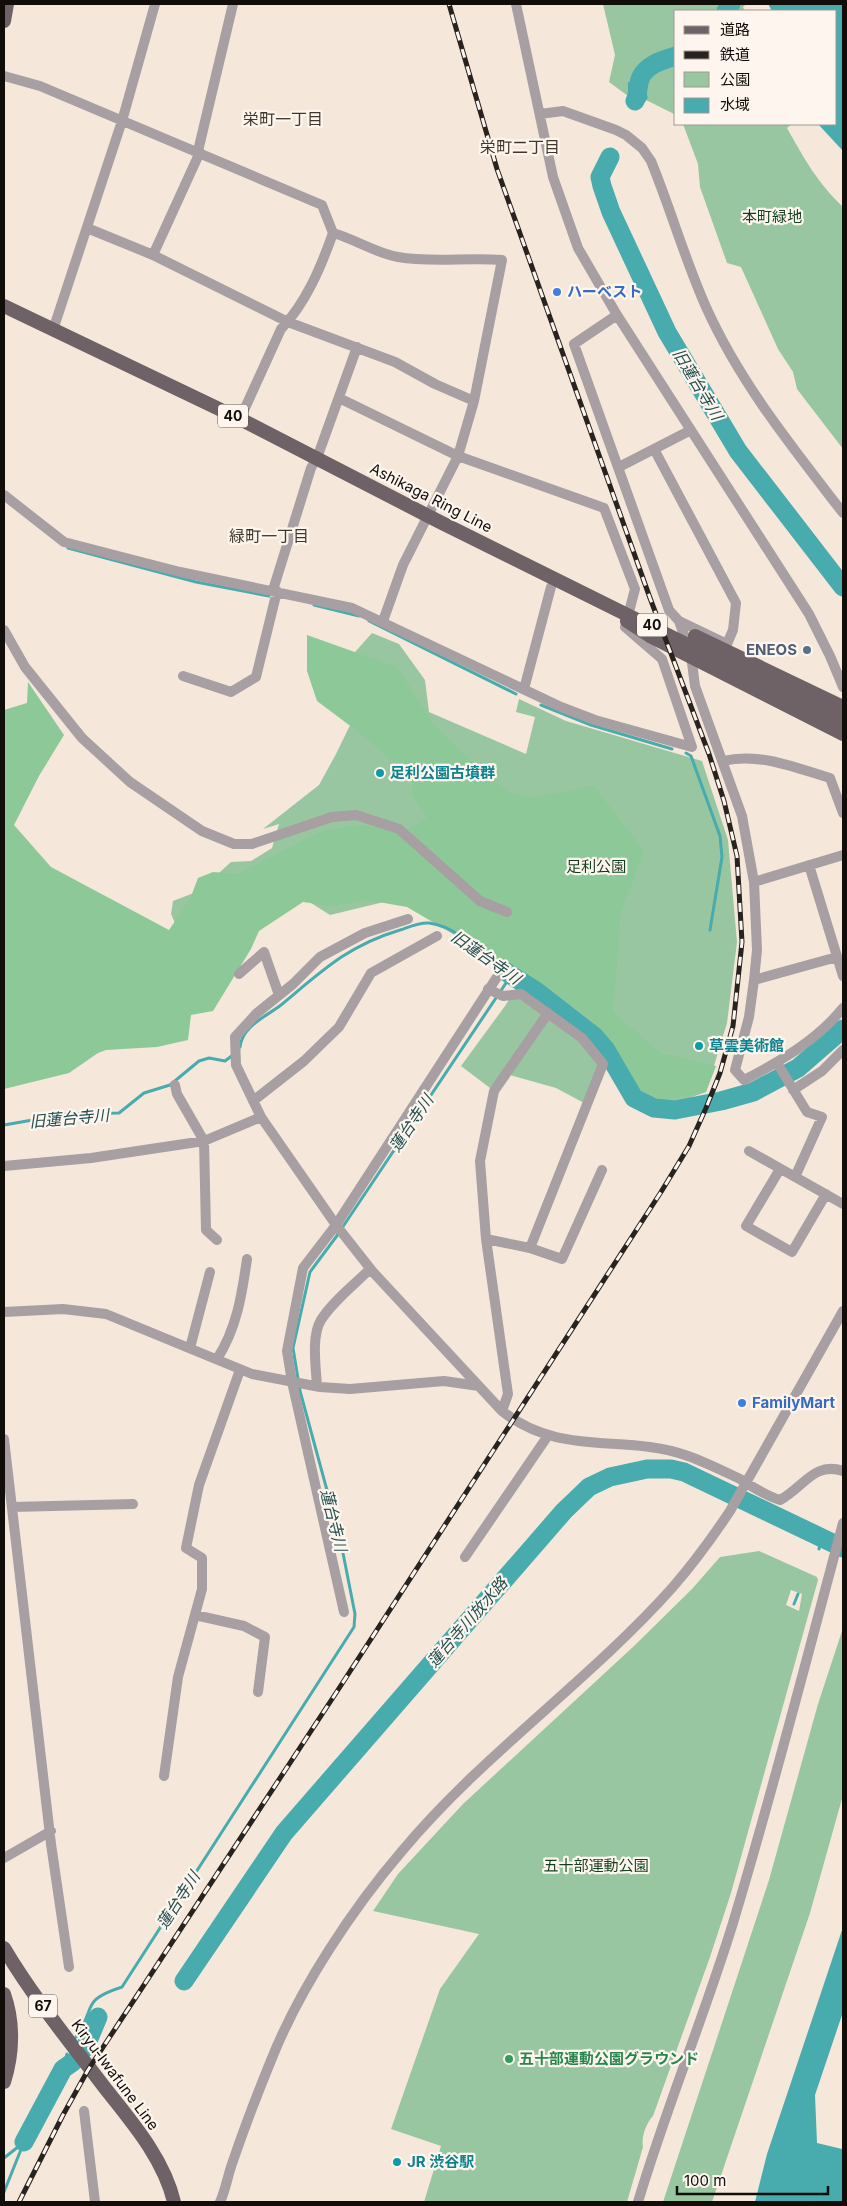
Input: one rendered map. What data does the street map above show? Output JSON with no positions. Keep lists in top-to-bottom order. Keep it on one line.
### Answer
{"streets":{"main road":["40","Ashikaga Ring Line","67","Kiryu-Iwafune Line"]},"districts":["栄町一丁目","栄町二丁目","緑町一丁目"],"water":["旧蓮台寺川","蓮台寺川","蓮台寺川放水路"],"parks":["本町緑地","足利公園","五十部運動公園"],"places":["ハーベスト","ENEOS","足利公園古墳群","草雲美術館","FamilyMart","五十部運動公園グラウンド","JR 渋谷駅"],"legend":["道路","鉄道","公園","水域"],"scale_bar":"100 m"}
